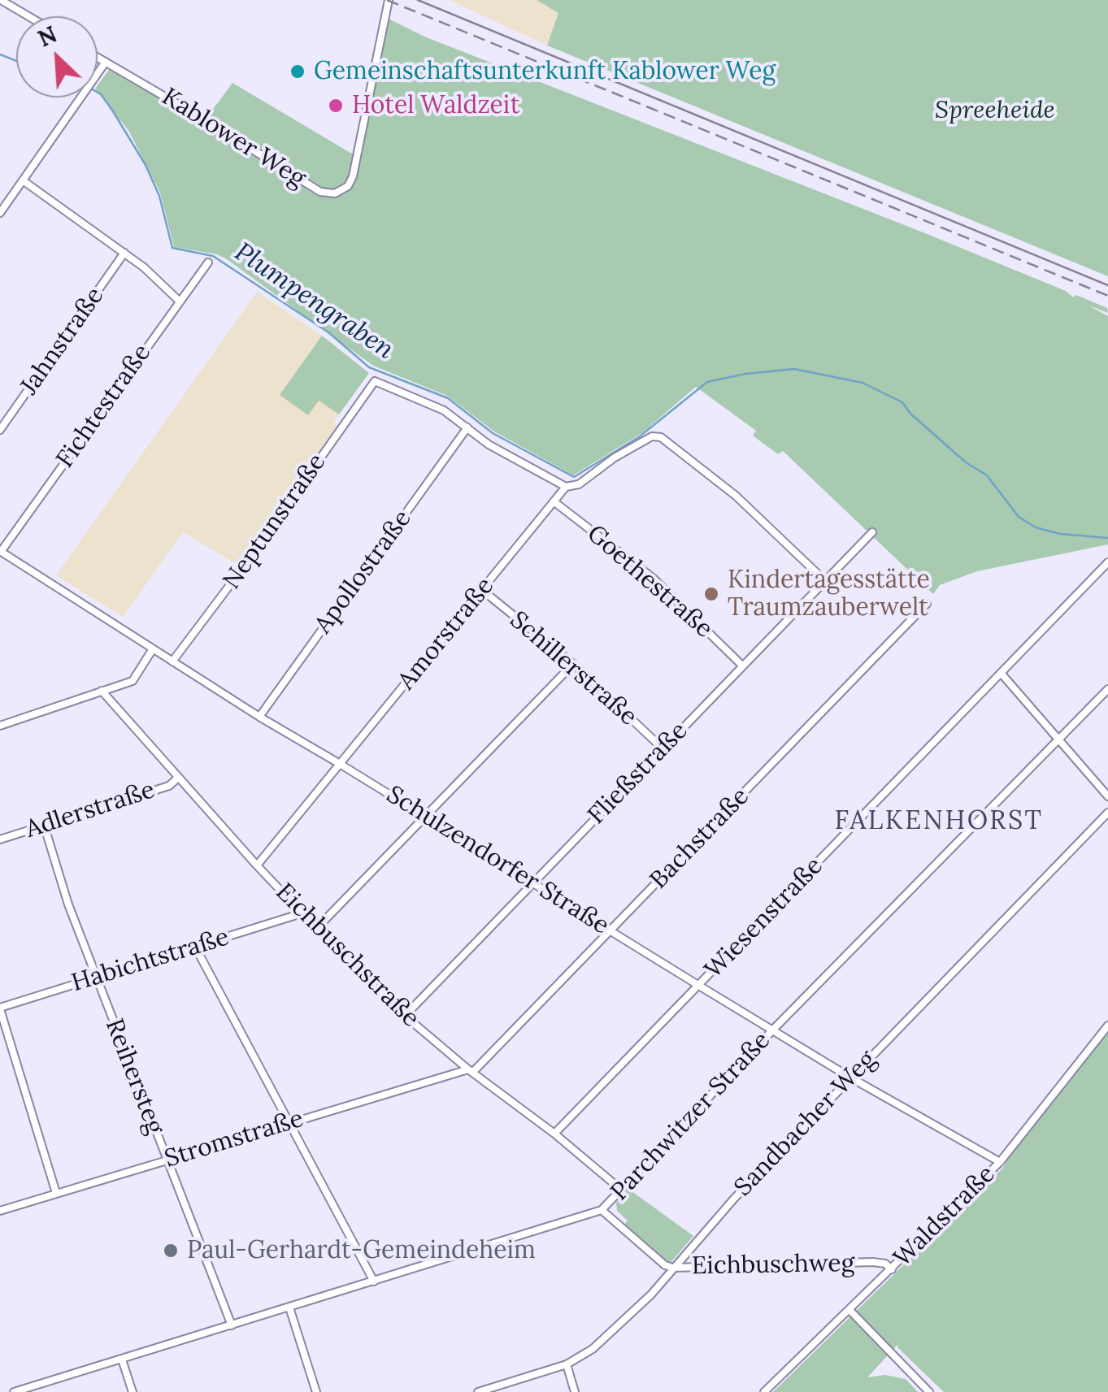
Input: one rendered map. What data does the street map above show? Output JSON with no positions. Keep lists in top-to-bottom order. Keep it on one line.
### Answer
{"streets":{"street":["Kablower Weg","Jahnstraße","Fichtestraße","Neptunstraße","Apollostraße","Goethestraße","Amorstraße","Schillerstraße","Fließstraße","Adlerstraße","Bachstraße","Schulzendorfer Straße","Wiesenstraße","Eichbuschstraße","Habichtstraße","Reihersteg","Parchwitzer Straße","Sandbacher Weg","Stromstraße","Waldstraße","Eichbuschweg"]},"crossings":[["Fichtestraße","Schulzendorfer Straße"],["Neptunstraße","Apollostraße"],["Neptunstraße","Schulzendorfer Straße"],["Apollostraße","Schulzendorfer Straße"],["Goethestraße","Amorstraße"],["Goethestraße","Fließstraße"],["Amorstraße","Schillerstraße"],["Amorstraße","Fließstraße"],["Amorstraße","Schulzendorfer Straße"],["Amorstraße","Eichbuschstraße"],["Schillerstraße","Fließstraße"],["Fließstraße","Schulzendorfer Straße"],["Fließstraße","Eichbuschstraße"],["Adlerstraße","Eichbuschstraße"],["Adlerstraße","Reihersteg"],["Bachstraße","Schulzendorfer Straße"],["Bachstraße","Eichbuschstraße"],["Bachstraße","Stromstraße"],["Schulzendorfer Straße","Wiesenstraße"],["Schulzendorfer Straße","Parchwitzer Straße"],["Schulzendorfer Straße","Sandbacher Weg"],["Schulzendorfer Straße","Waldstraße"],["Wiesenstraße","Eichbuschstraße"],["Eichbuschstraße","Habichtstraße"],["Eichbuschstraße","Parchwitzer Straße"],["Eichbuschstraße","Stromstraße"],["Habichtstraße","Reihersteg"],["Reihersteg","Parchwitzer Straße"],["Reihersteg","Stromstraße"],["Sandbacher Weg","Eichbuschweg"],["Waldstraße","Eichbuschweg"]],"districts":["FALKENHORST"],"water":["Plumpengraben"],"parks":["Spreeheide"],"places":["Gemeinschaftsunterkunft Kablower Weg","Hotel Waldzeit","Kindertagesstätte Traumzauberwelt","Paul-Gerhardt-Gemeindeheim"],"north":"top left"}
